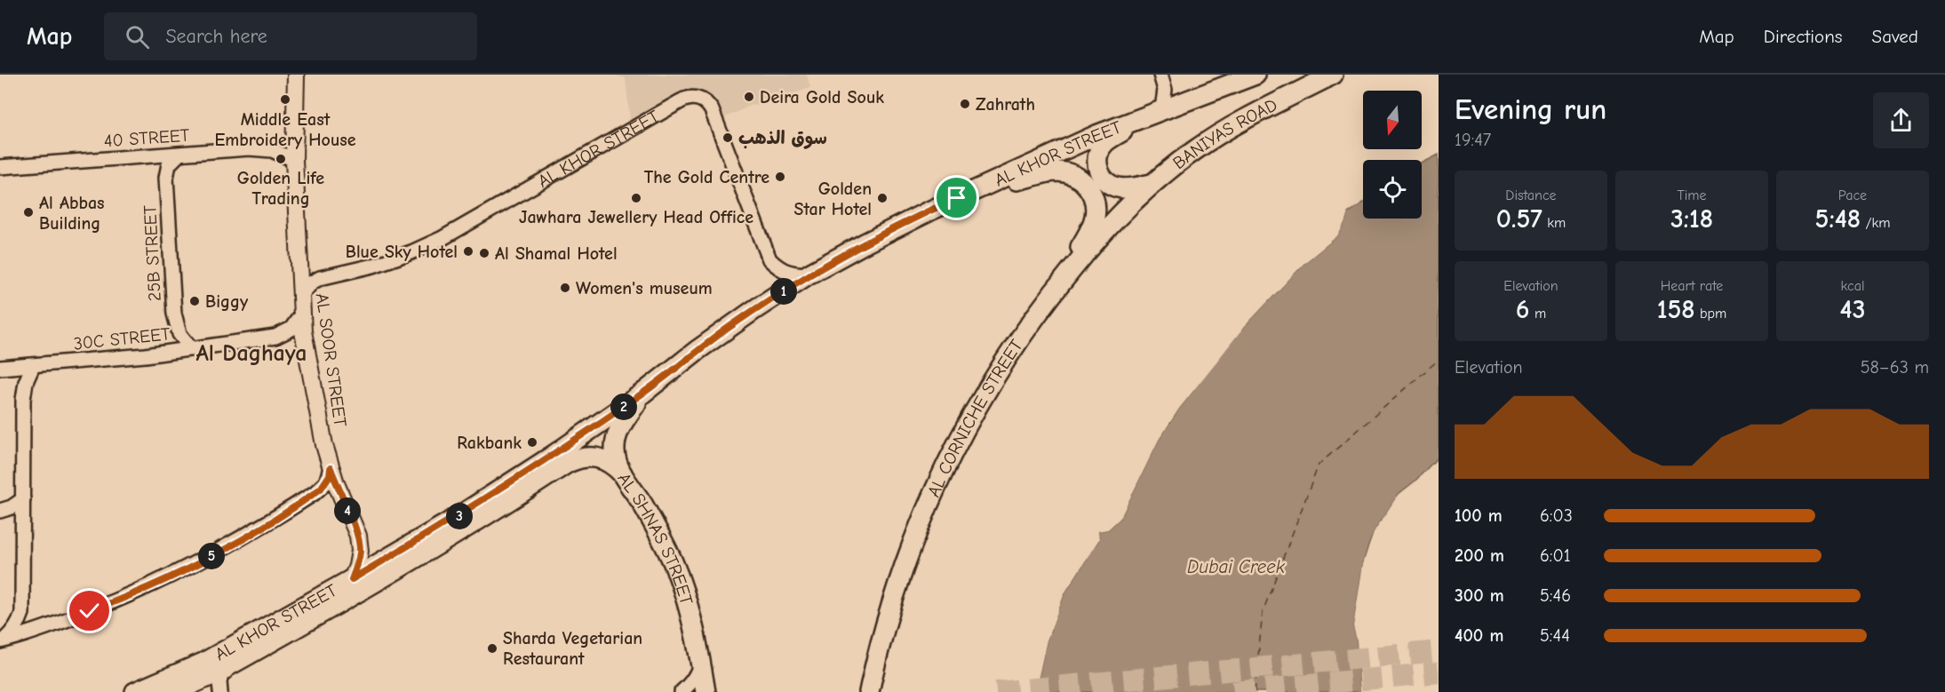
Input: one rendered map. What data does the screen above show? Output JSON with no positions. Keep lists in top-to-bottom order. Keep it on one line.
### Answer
{"streets":{"main road":["BANIYAS ROAD","AL KHOR STREET","AL CORNICHE STREET","AL SHNAS STREET"],"street":["40 STREET","25B STREET","30C STREET","AL SOOR STREET"]},"crossings":[["BANIYAS ROAD","AL CORNICHE STREET"],["40 STREET","25B STREET"],["40 STREET","AL SOOR STREET"],["AL KHOR STREET","AL SOOR STREET"],["AL KHOR STREET","AL SHNAS STREET"],["25B STREET","30C STREET"],["30C STREET","AL SOOR STREET"]],"districts":["Al Daghaya"],"water":["Dubai Creek"],"places":["Deira Gold Souk","Middle East Embroidery House","Zahrath","سوق الذهب","Golden Life Trading","The Gold Centre","Jawhara Jewellery Head Office","Golden Star Hotel","Al Abbas Building","Blue Sky Hotel","Al Shamal Hotel","Women's museum","Biggy","Rakbank","Sharda Vegetarian Restaurant"],"north":"bottom","page":{"header":"Map","search":"Search here","nav":["Map","Directions","Saved"],"heading":["Evening run","19:47"],"stats":[["Distance","0.57 km"],["Time","3:18"],["Pace","5:48 /km"],["Elevation","6 m"],["Heart rate","158 bpm"],["kcal","43"]],"pins":["1","2","4","3","5"],"chart":["Elevation","58–63 m"],"list":[{"name":"100 m","note":"6:03"},{"name":"200 m","note":"6:01"},{"name":"300 m","note":"5:46"},{"name":"400 m","note":"5:44"}]}}
